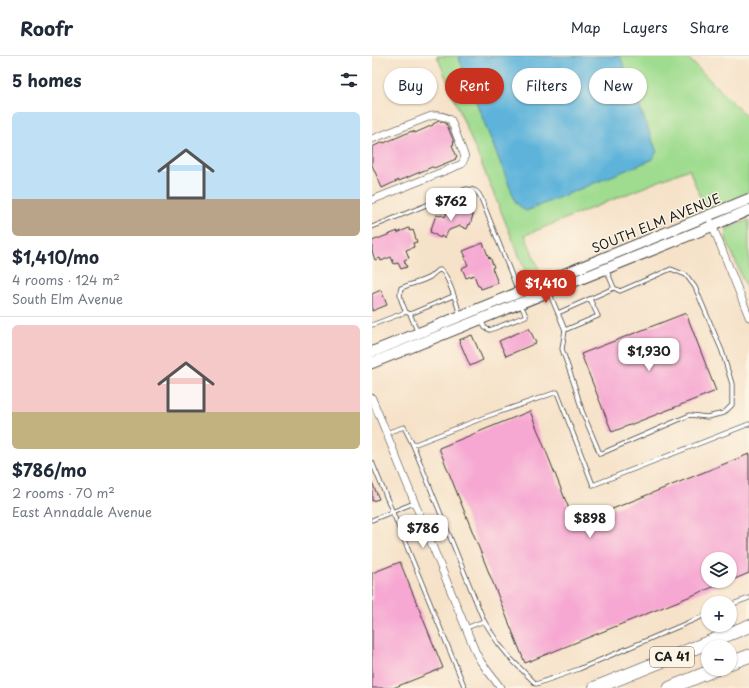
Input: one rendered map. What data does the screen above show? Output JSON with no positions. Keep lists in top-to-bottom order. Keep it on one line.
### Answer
{"streets":{"highway":["CA 41"],"main road":["SOUTH ELM AVENUE"]},"page":{"header":"Roofr","nav":["Map","Layers","Share"],"heading":"5 homes","chip":["Buy","Rent","Filters","New"],"list":[{"name":"$1,410/mo","note":"4 rooms · 124 m² · South Elm Avenue"},{"name":"$786/mo","note":"2 rooms · 70 m² · East Annadale Avenue"}],"price":["$762","$1,410","$1,930","$898","$786"],"map_buttons":["+","−"]}}
